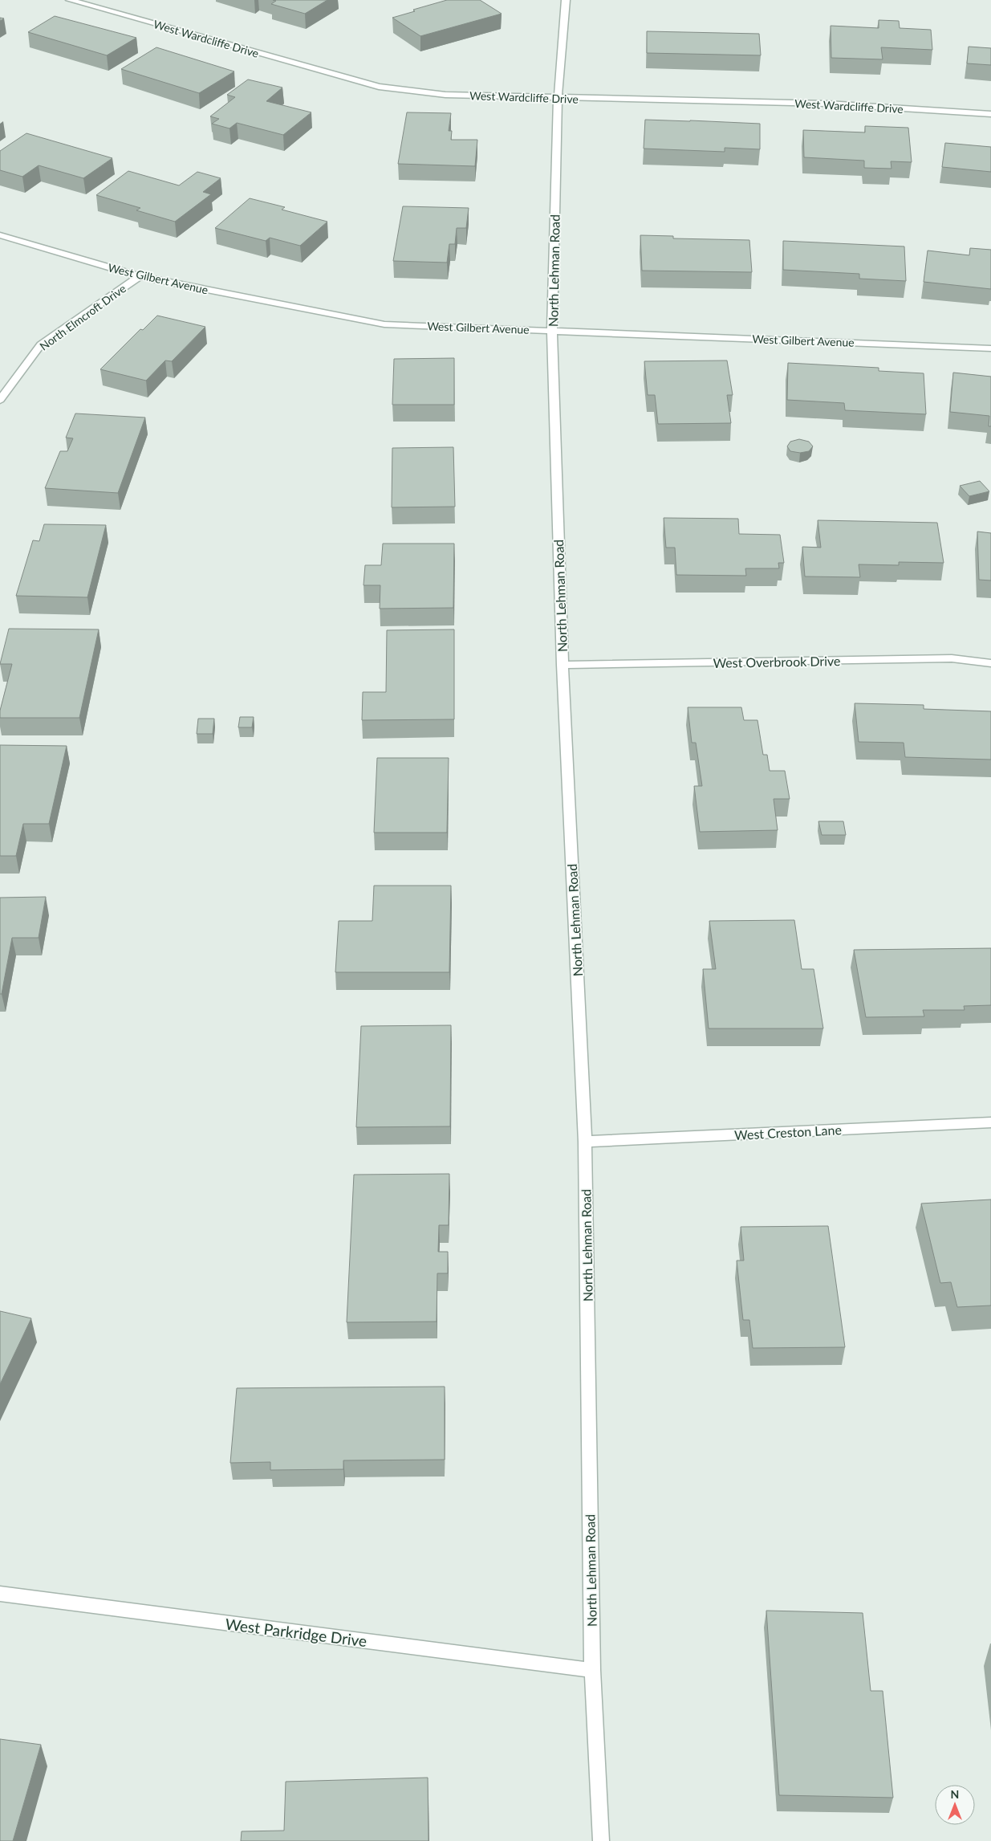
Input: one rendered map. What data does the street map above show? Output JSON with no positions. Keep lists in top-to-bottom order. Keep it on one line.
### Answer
{"streets":{"street":["West Wardcliffe Drive","North Lehman Road","West Gilbert Avenue","North Elmcroft Drive","West Overbrook Drive","West Creston Lane","West Parkridge Drive"]},"crossings":[["West Wardcliffe Drive","North Lehman Road"],["North Lehman Road","West Gilbert Avenue"],["North Lehman Road","West Overbrook Drive"],["North Lehman Road","West Creston Lane"],["North Lehman Road","West Parkridge Drive"],["West Gilbert Avenue","North Elmcroft Drive"]],"north":"top"}
